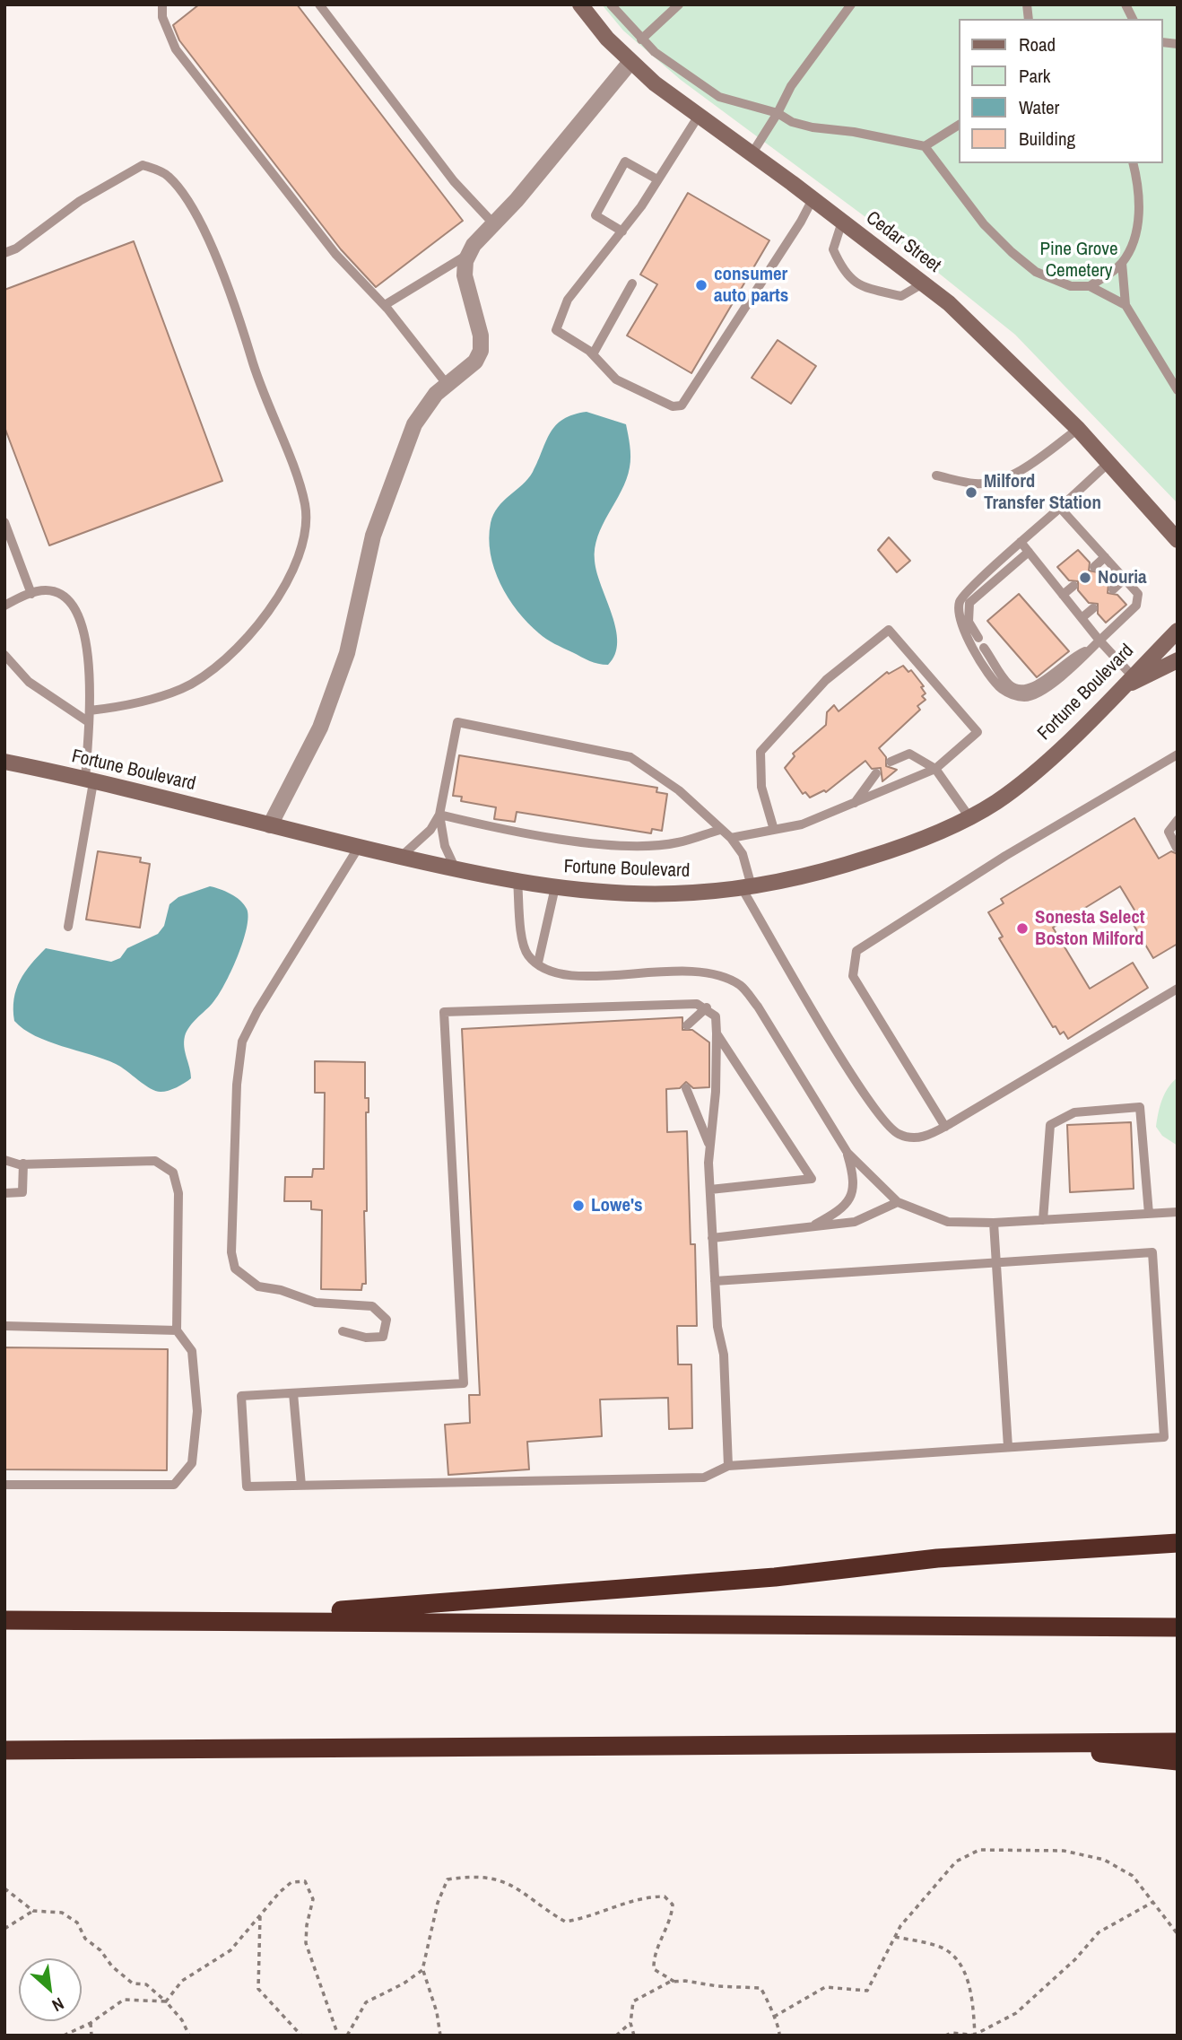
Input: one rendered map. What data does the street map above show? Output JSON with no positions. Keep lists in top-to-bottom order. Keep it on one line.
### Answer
{"streets":{"main road":["Cedar Street","Fortune Boulevard"]},"parks":["Pine Grove Cemetery"],"places":["consumer auto parts","Milford Transfer Station","Nouria","Sonesta Select Boston Milford","Lowe's"],"legend":["Road","Park","Water","Building"],"north":"bottom right"}
